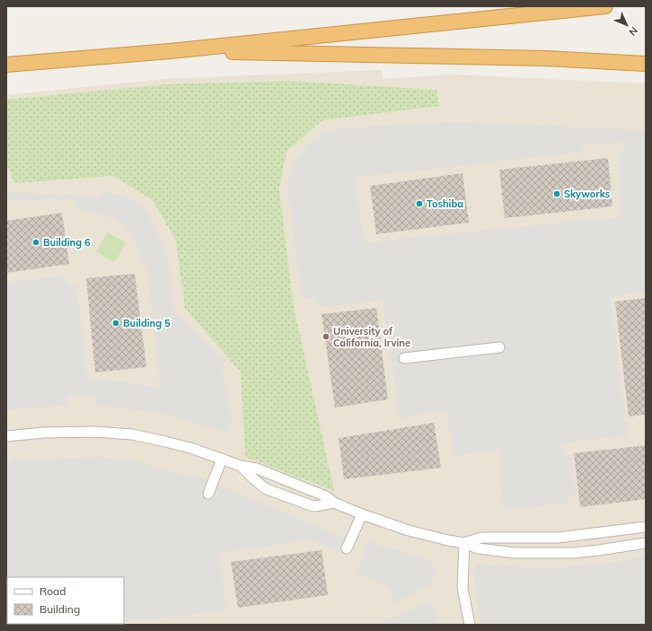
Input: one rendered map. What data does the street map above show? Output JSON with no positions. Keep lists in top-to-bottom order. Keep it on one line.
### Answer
{"places":["Skyworks","Toshiba","Building 6","Building 5","University of California, Irvine"],"legend":["Road","Building"],"north":"bottom right"}
